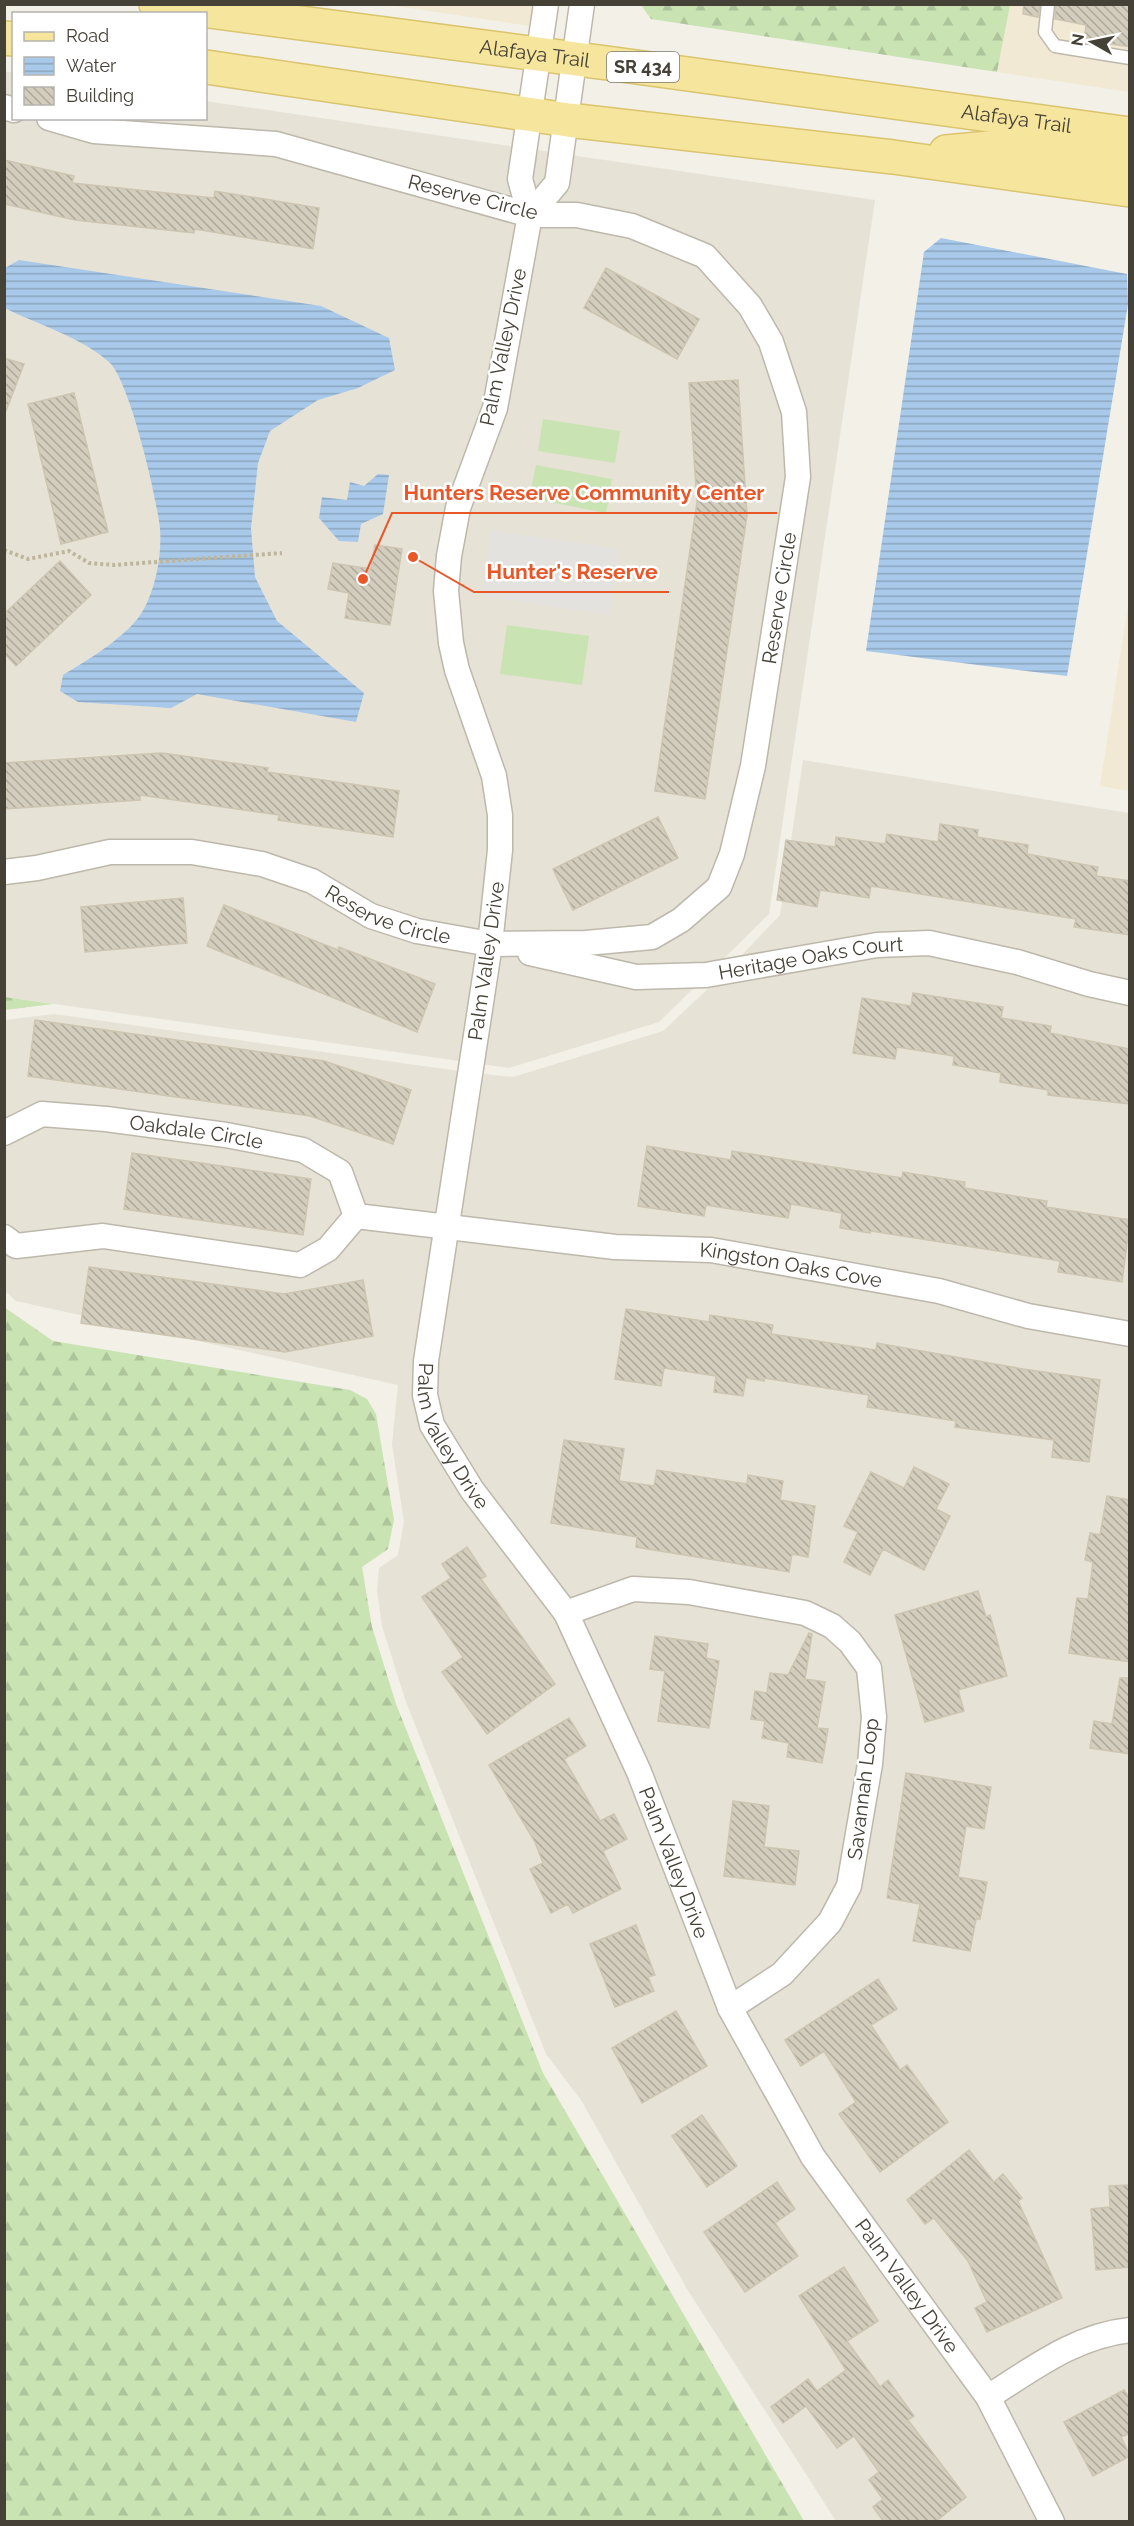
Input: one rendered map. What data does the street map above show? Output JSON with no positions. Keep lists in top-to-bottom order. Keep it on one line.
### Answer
{"streets":{"main road":["Alafaya Trail","SR 434"],"street":["Reserve Circle","Palm Valley Drive","Heritage Oaks Court","Oakdale Circle","Kingston Oaks Cove","Savannah Loop"]},"crossings":[["Alafaya Trail","Palm Valley Drive"],["Reserve Circle","Palm Valley Drive"],["Reserve Circle","Heritage Oaks Court"],["Palm Valley Drive","Heritage Oaks Court"],["Palm Valley Drive","Kingston Oaks Cove"],["Palm Valley Drive","Savannah Loop"]],"places":["Hunter's Reserve","Hunters Reserve Community Center"],"legend":["Road","Water","Building"],"north":"left"}
